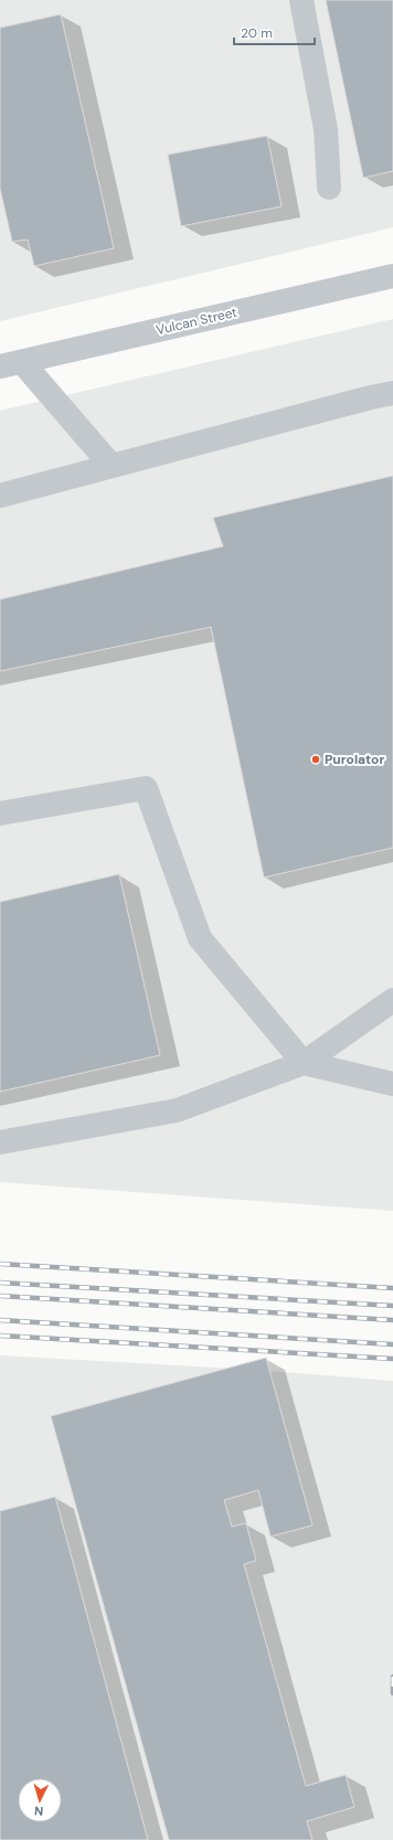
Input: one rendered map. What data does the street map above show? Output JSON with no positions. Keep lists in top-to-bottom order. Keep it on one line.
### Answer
{"streets":{"street":["Vulcan Street"]},"places":["Purolator"],"scale_bar":"20 m","north":"bottom"}
